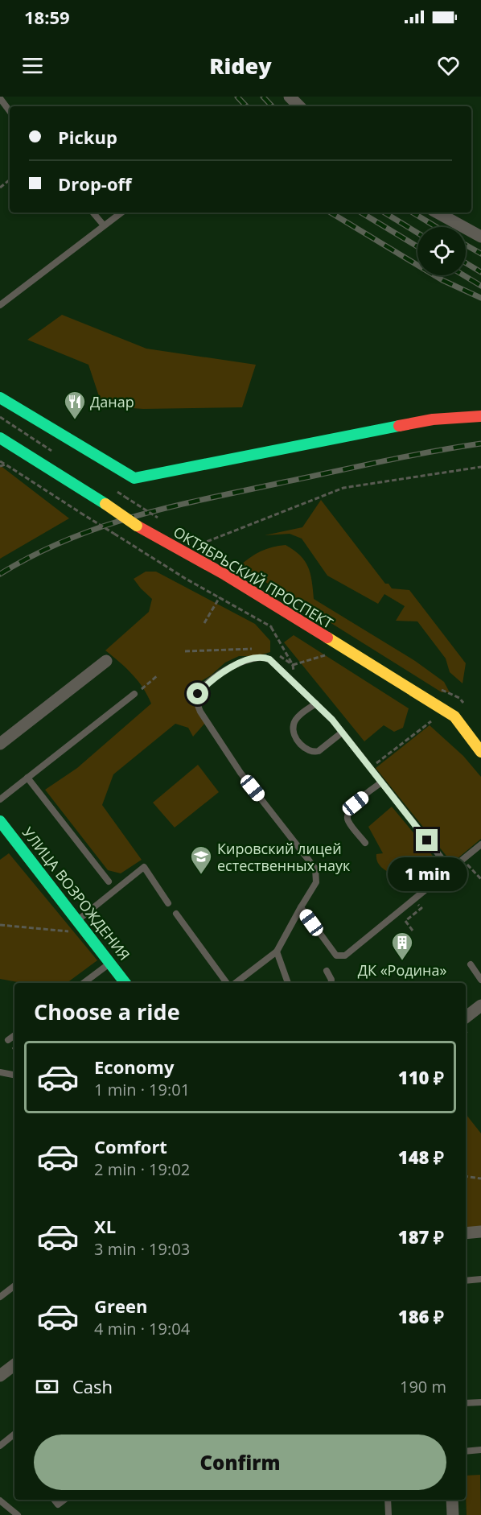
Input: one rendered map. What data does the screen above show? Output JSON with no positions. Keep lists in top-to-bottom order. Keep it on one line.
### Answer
{"streets":{"street":["ОКТЯБРЬСКИЙ ПРОСПЕКТ","УЛИЦА ВОЗРОЖДЕНИЯ"]},"places":{"restaurant":["Данар"],"school or university":["Кировский лицей естественных наук"],"building":["ДК «Родина»"]},"page":{"status":"18:59","header":"Ridey","banner":["Pickup","Drop-off"],"bubble":"1 min","heading":"Choose a ride","list":[{"name":"Economy","note":"1 min · 19:01","value":"110 ₽"},{"name":"Comfort","note":"2 min · 19:02","value":"148 ₽"},{"name":"XL","note":"3 min · 19:03","value":"187 ₽"},{"name":"Green","note":"4 min · 19:04","value":"186 ₽"}],"pay":["Cash","190 m"],"buttons":"Confirm"}}
